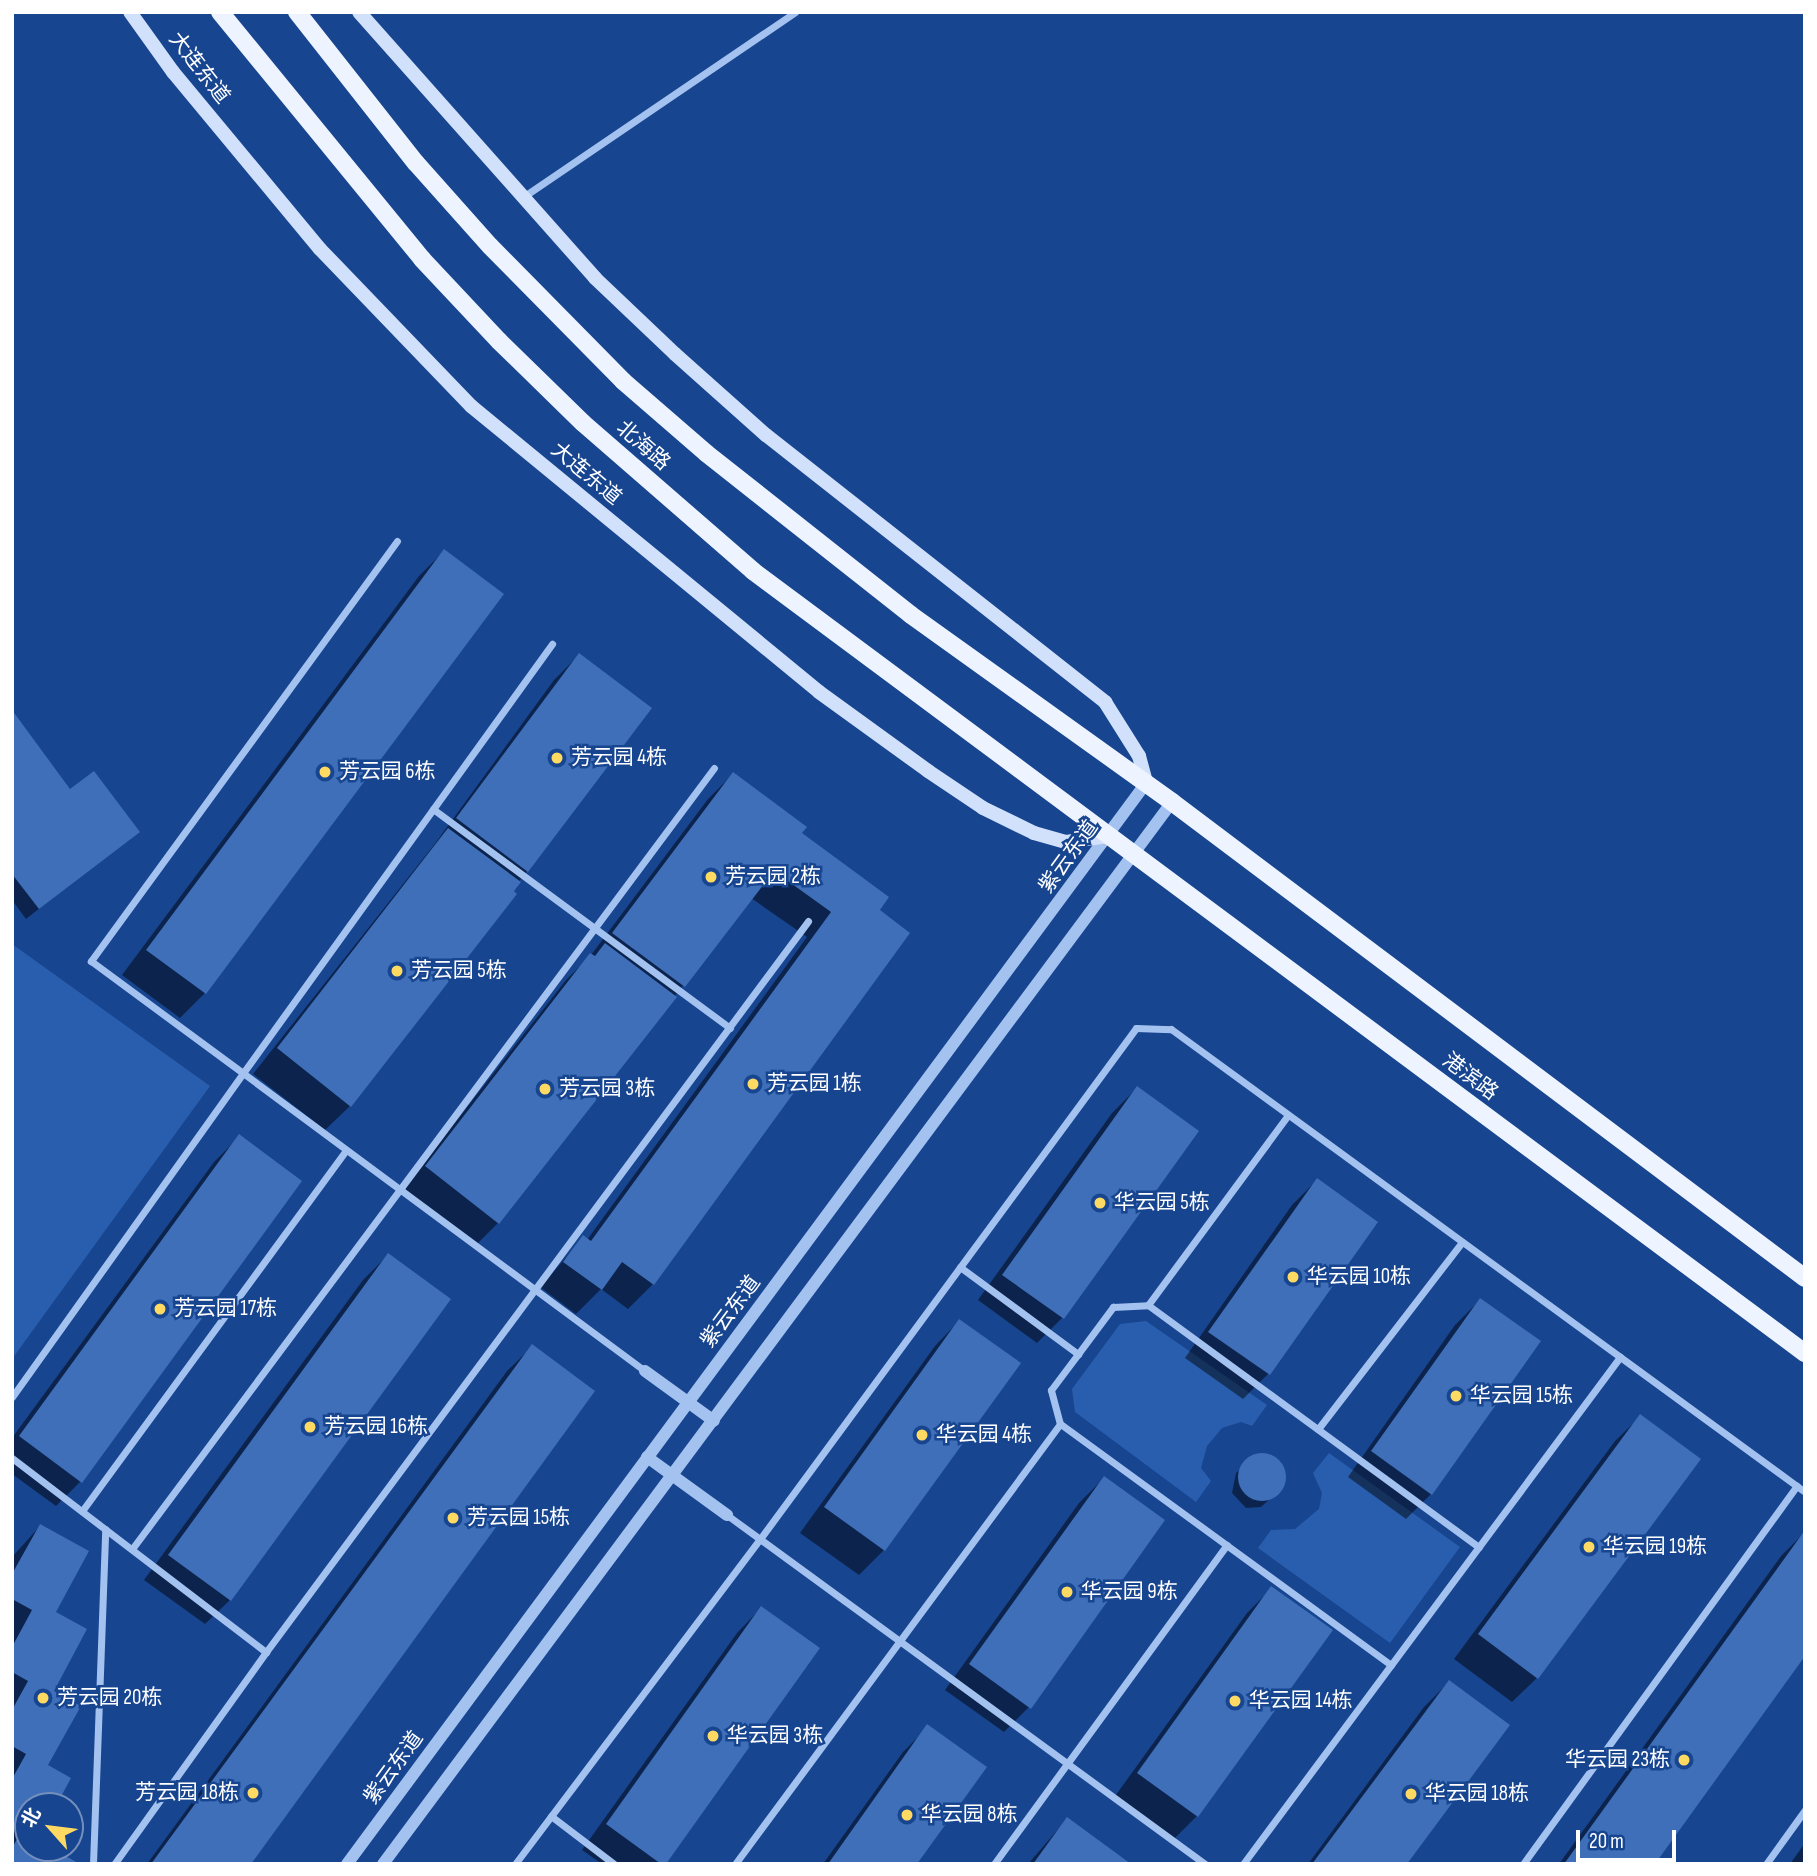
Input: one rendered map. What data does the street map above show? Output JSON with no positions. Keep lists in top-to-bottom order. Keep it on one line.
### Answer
{"streets":{"main road":["大连东道","北海路","港滨路"],"street":["紫云东道"]},"crossings":[["大连东道","北海路"],["大连东道","紫云东道"],["大连东道","港滨路"],["北海路","紫云东道"],["北海路","港滨路"],["紫云东道","港滨路"]],"places":["芳云园 4栋","芳云园 6栋","芳云园 2栋","芳云园 5栋","芳云园 1栋","芳云园 3栋","华云园 5栋","华云园 10栋","芳云园 17栋","华云园 15栋","芳云园 16栋","华云园 4栋","芳云园 15栋","华云园 19栋","华云园 9栋","芳云园 20栋","华云园 14栋","华云园 3栋","华云园 23栋","芳云园 18栋","华云园 18栋","华云园 8栋"],"scale_bar":"20 m","north":"top left"}
